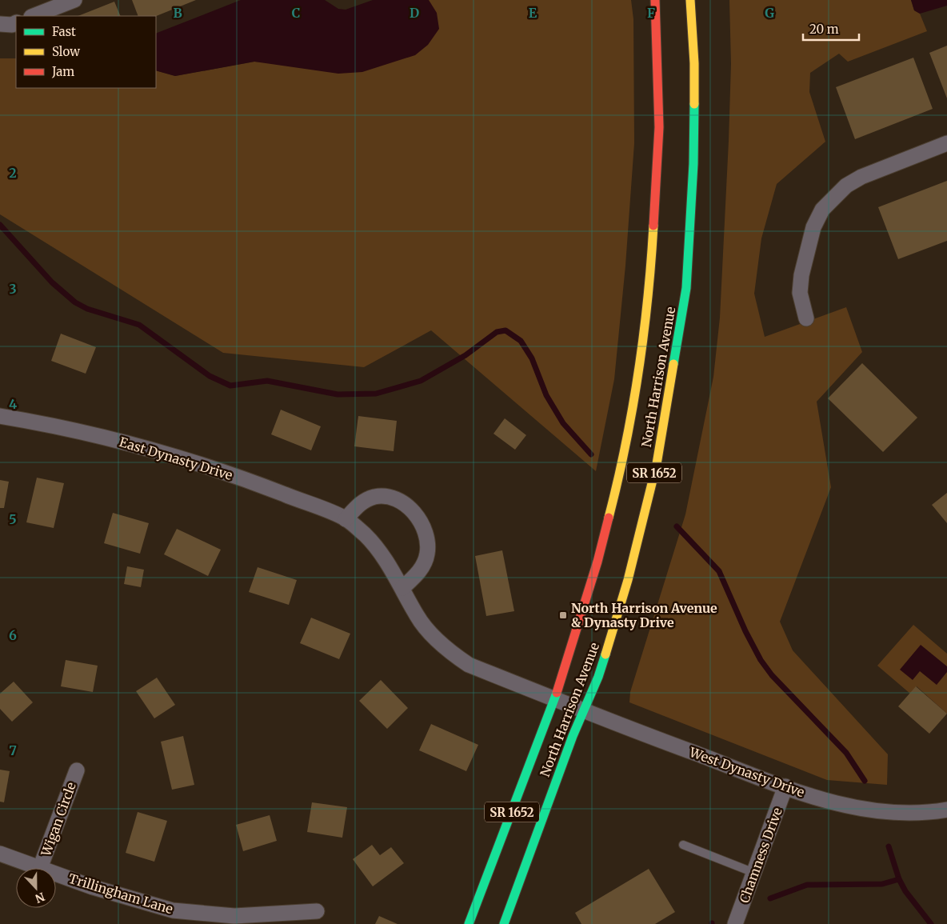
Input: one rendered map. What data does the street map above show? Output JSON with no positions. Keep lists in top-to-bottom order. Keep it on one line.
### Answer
{"streets":{"main road":["North Harrison Avenue","SR 1652"],"street":["East Dynasty Drive","West Dynasty Drive","Wigan Circle","Chamness Drive","Trillingham Lane"]},"crossings":[["North Harrison Avenue","East Dynasty Drive"],["North Harrison Avenue","West Dynasty Drive"],["East Dynasty Drive","West Dynasty Drive"],["West Dynasty Drive","Chamness Drive"],["Wigan Circle","Trillingham Lane"]],"places":{"transit":["North Harrison Avenue & Dynasty Drive"]},"legend":["Fast","Slow","Jam"],"scale_bar":"20 m","north":"bottom","grid":{"columns":["B","C","D","E","F","G"],"rows":["2","3","4","5","6","7"]}}
